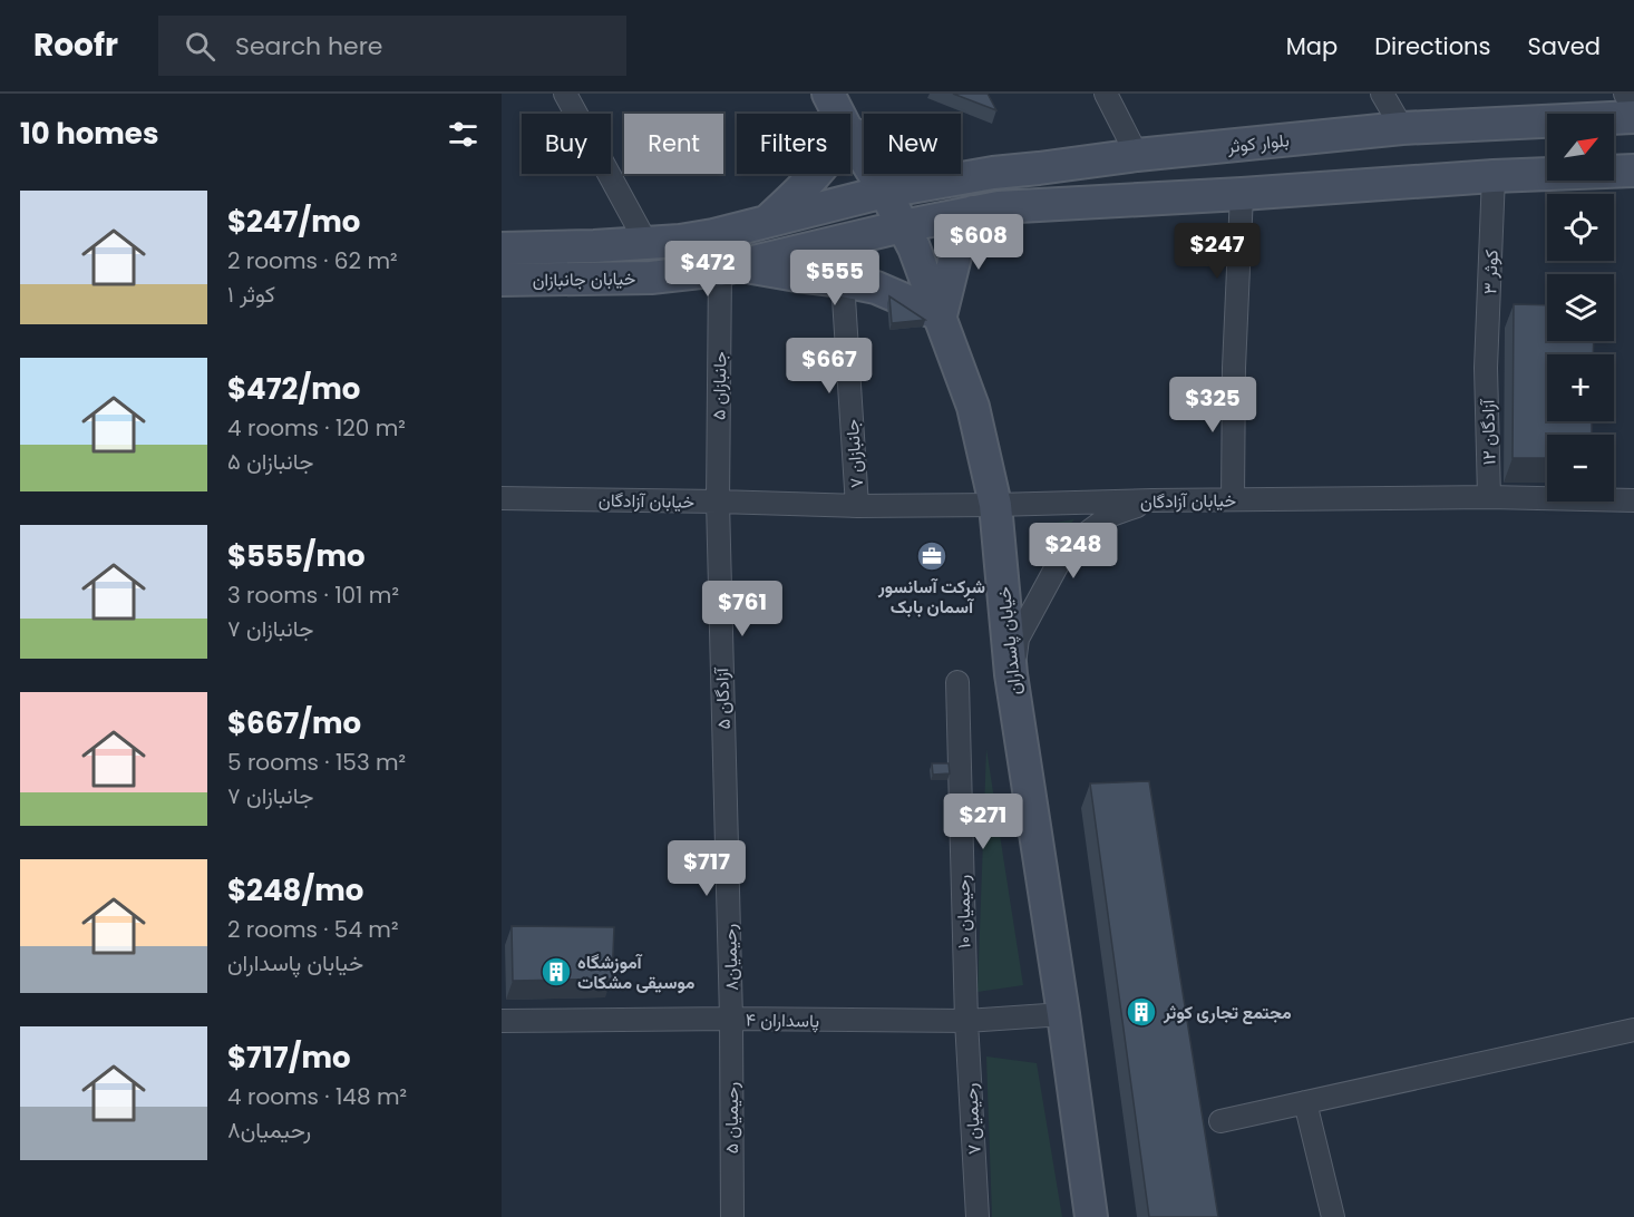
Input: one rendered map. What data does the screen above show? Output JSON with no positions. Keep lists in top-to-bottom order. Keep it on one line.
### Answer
{"streets":{"street":["بلوار کوثر","کوثر ۳","خیابان جانبازان","جانبازان ۵","آزادگان ۱۲","جانبازان ۷","خیابان آزادگان","خیابان پاسداران","آزادگان ۵","رحیمیان ۱۰","رحیمیان۸","پاسداران ۴","رحیمیان ۵","رحیمیان ۷"]},"crossings":[["بلوار کوثر","خیابان جانبازان"],["بلوار کوثر","خیابان پاسداران"],["کوثر ۳","آزادگان ۱۲"],["خیابان جانبازان","جانبازان ۵"],["خیابان جانبازان","خیابان پاسداران"],["جانبازان ۵","خیابان آزادگان"],["جانبازان ۵","آزادگان ۵"],["آزادگان ۱۲","خیابان آزادگان"],["جانبازان ۷","خیابان آزادگان"],["خیابان آزادگان","خیابان پاسداران"],["خیابان آزادگان","آزادگان ۵"],["خیابان پاسداران","پاسداران ۴"],["آزادگان ۵","رحیمیان۸"],["رحیمیان ۱۰","پاسداران ۴"],["رحیمیان ۱۰","رحیمیان ۷"],["رحیمیان۸","پاسداران ۴"],["رحیمیان۸","رحیمیان ۵"],["پاسداران ۴","رحیمیان ۵"],["پاسداران ۴","رحیمیان ۷"]],"places":{"office":["شرکت آسانسور آسمان بابک"],"building":["آموزشگاه موسیقی مشکات","مجتمع تجاری کوثر"]},"north":"top right","page":{"header":"Roofr","search":"Search here","nav":["Map","Directions","Saved"],"heading":"10 homes","map_buttons":["+","−"],"chip":["Buy","Rent","Filters","New"],"list":[{"name":"$247/mo","note":"2 rooms · 62 m² · کوثر ۱"},{"name":"$472/mo","note":"4 rooms · 120 m² · جانبازان ۵"},{"name":"$555/mo","note":"3 rooms · 101 m² · جانبازان ۷"},{"name":"$667/mo","note":"5 rooms · 153 m² · جانبازان ۷"},{"name":"$248/mo","note":"2 rooms · 54 m² · خیابان پاسداران"},{"name":"$717/mo","note":"4 rooms · 148 m² · رحیمیان۸"}],"price":["$608","$247","$472","$555","$667","$325","$248","$761","$271","$717"]}}
